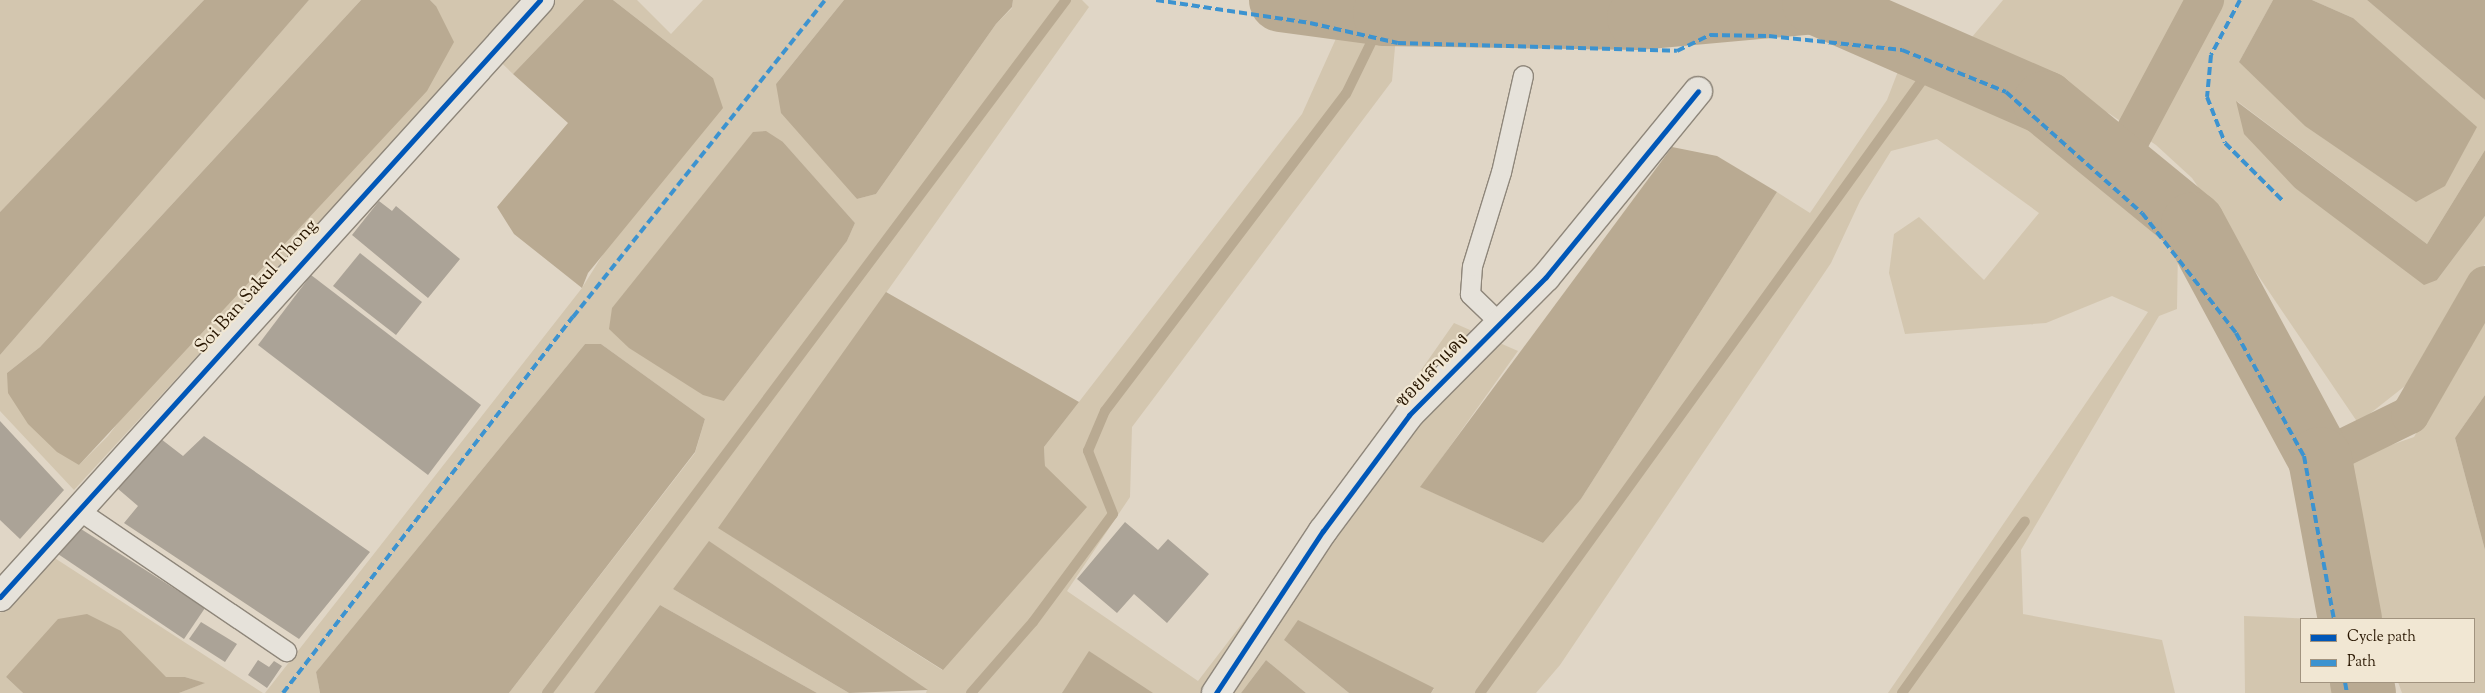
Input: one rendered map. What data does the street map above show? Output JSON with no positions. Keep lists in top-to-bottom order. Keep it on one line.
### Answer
{"streets":{"street":["Soi Ban Sakul Thong","ซอยเสาแดง"]},"legend":["Cycle path","Path"]}
